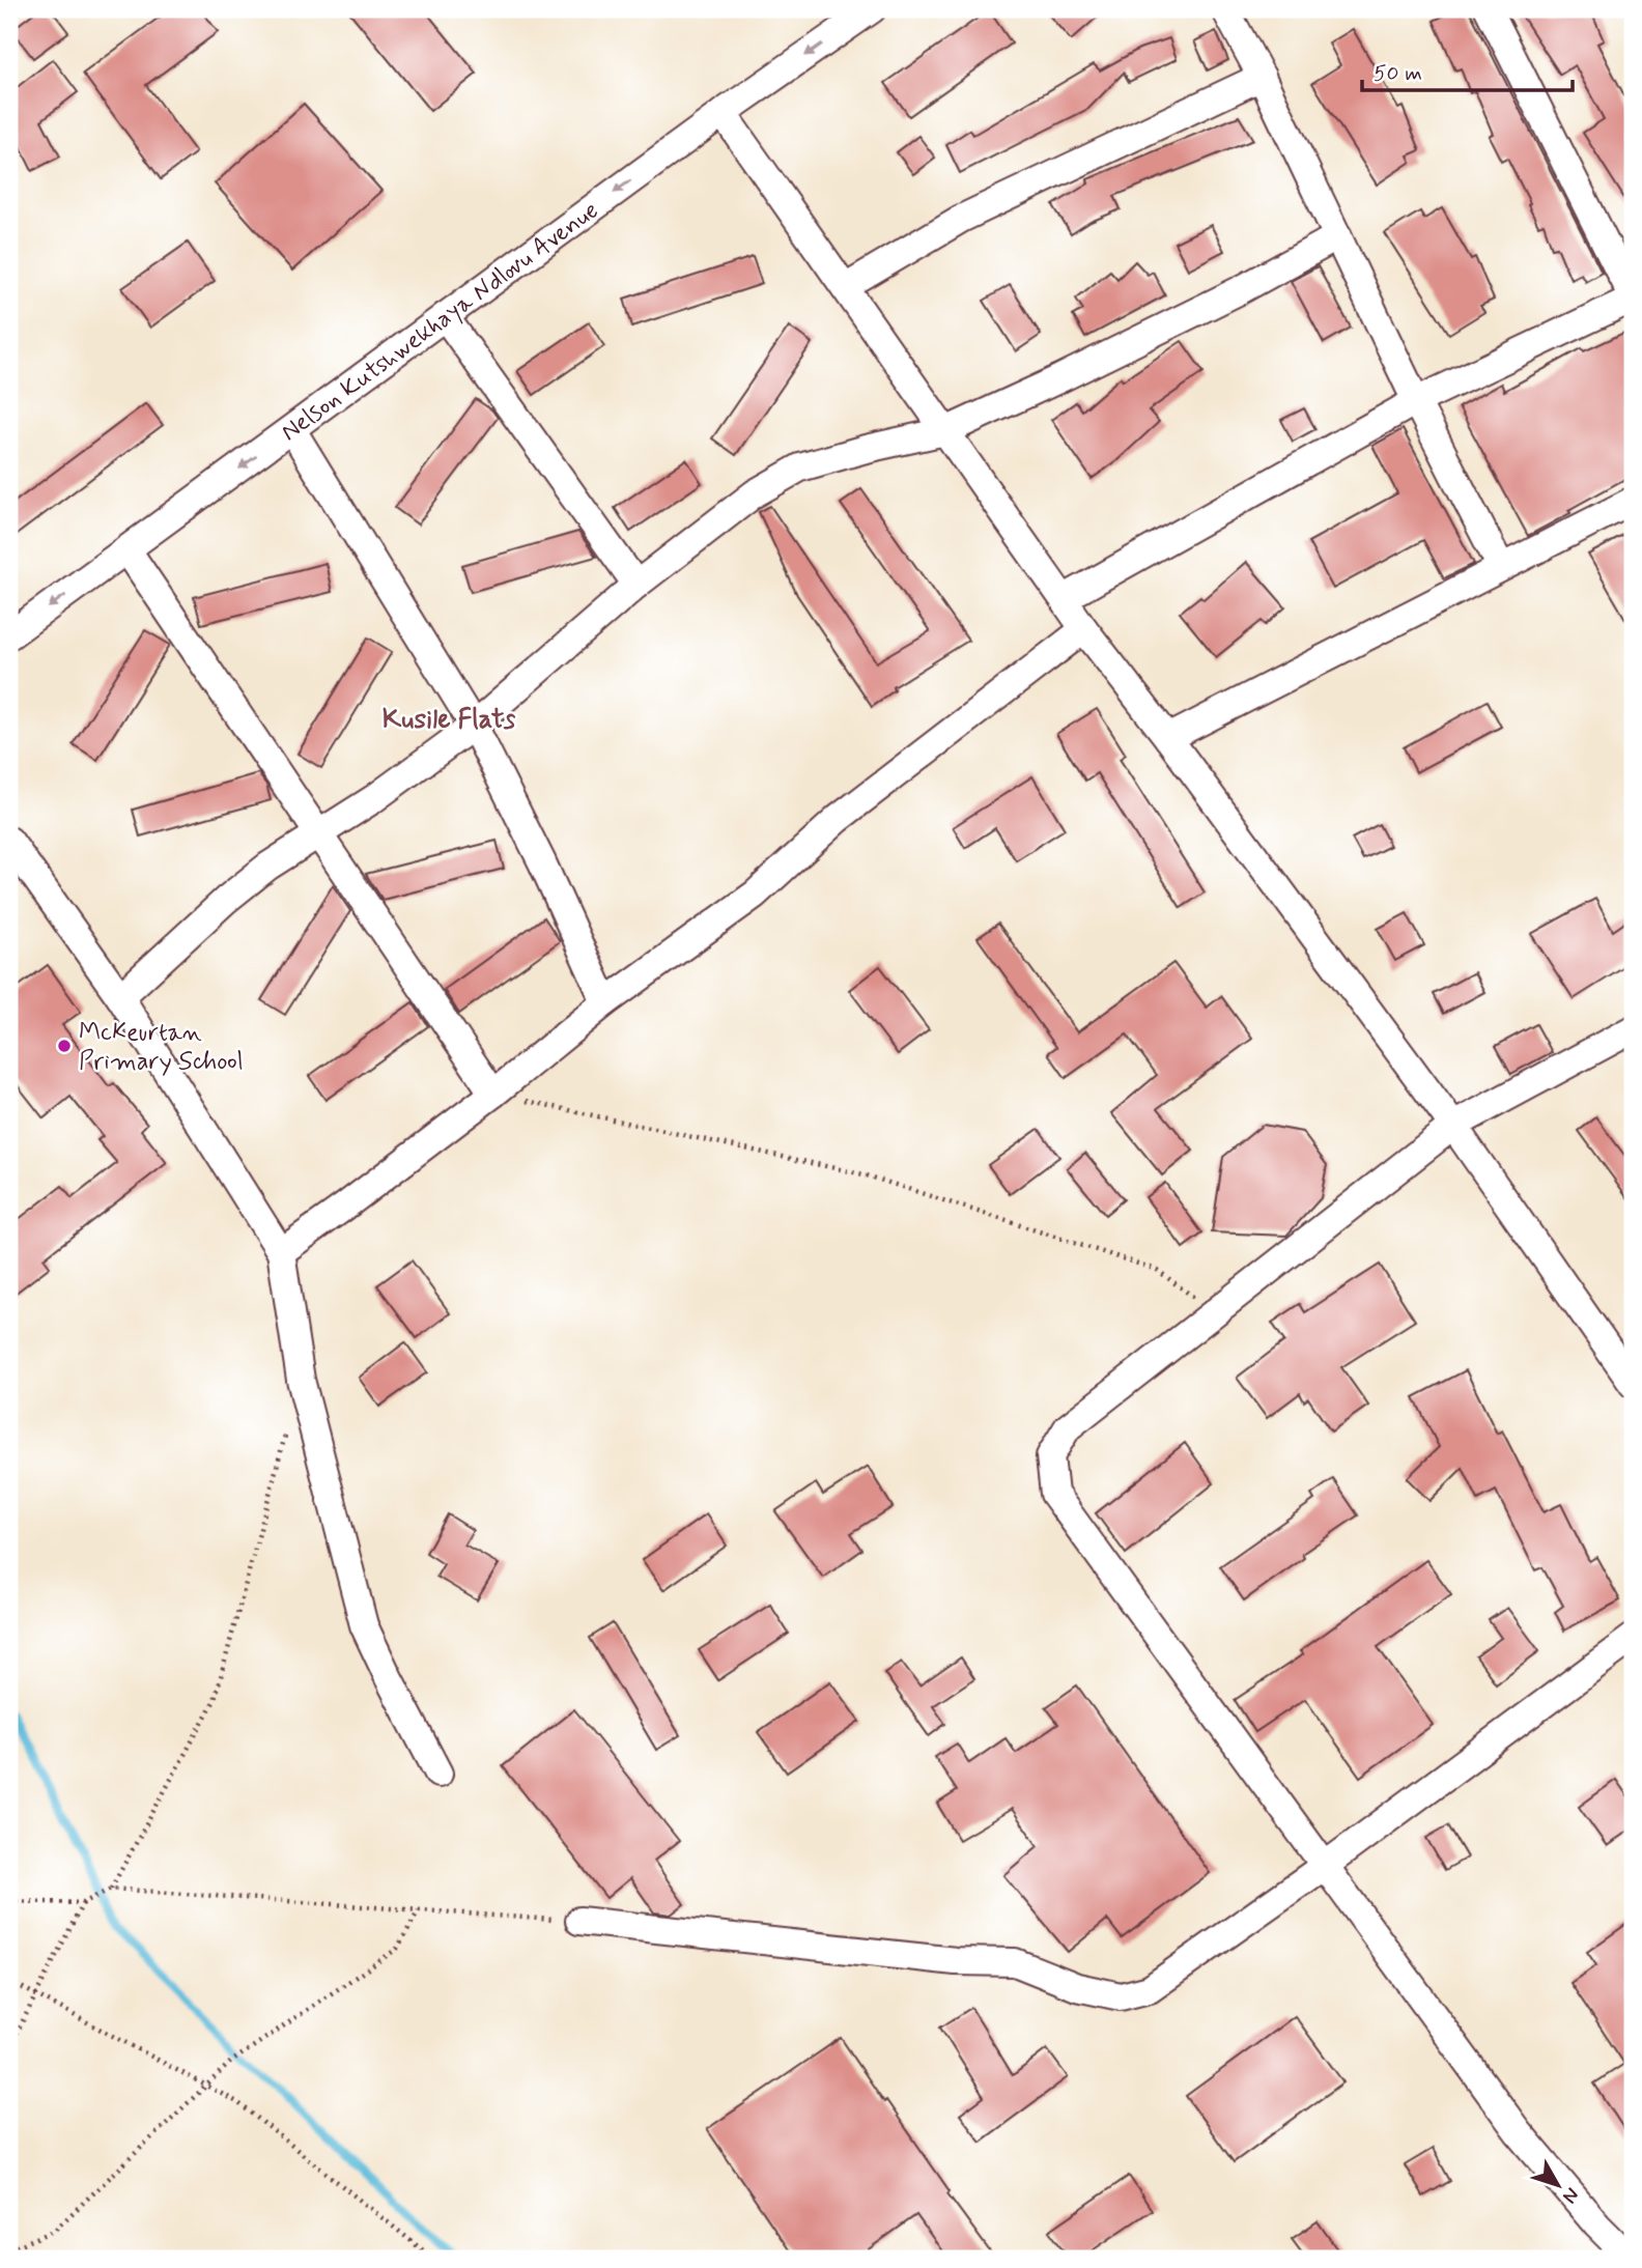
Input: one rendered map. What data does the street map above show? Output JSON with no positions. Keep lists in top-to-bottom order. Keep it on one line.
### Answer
{"streets":{"street":["Nelson Kutshwekhaya Ndlovu Avenue"]},"one_way":["Nelson Kutshwekhaya Ndlovu Avenue"],"districts":["Kusile Flats"],"places":["McKeurtan Primary School"],"scale_bar":"50 m","north":"bottom right"}
